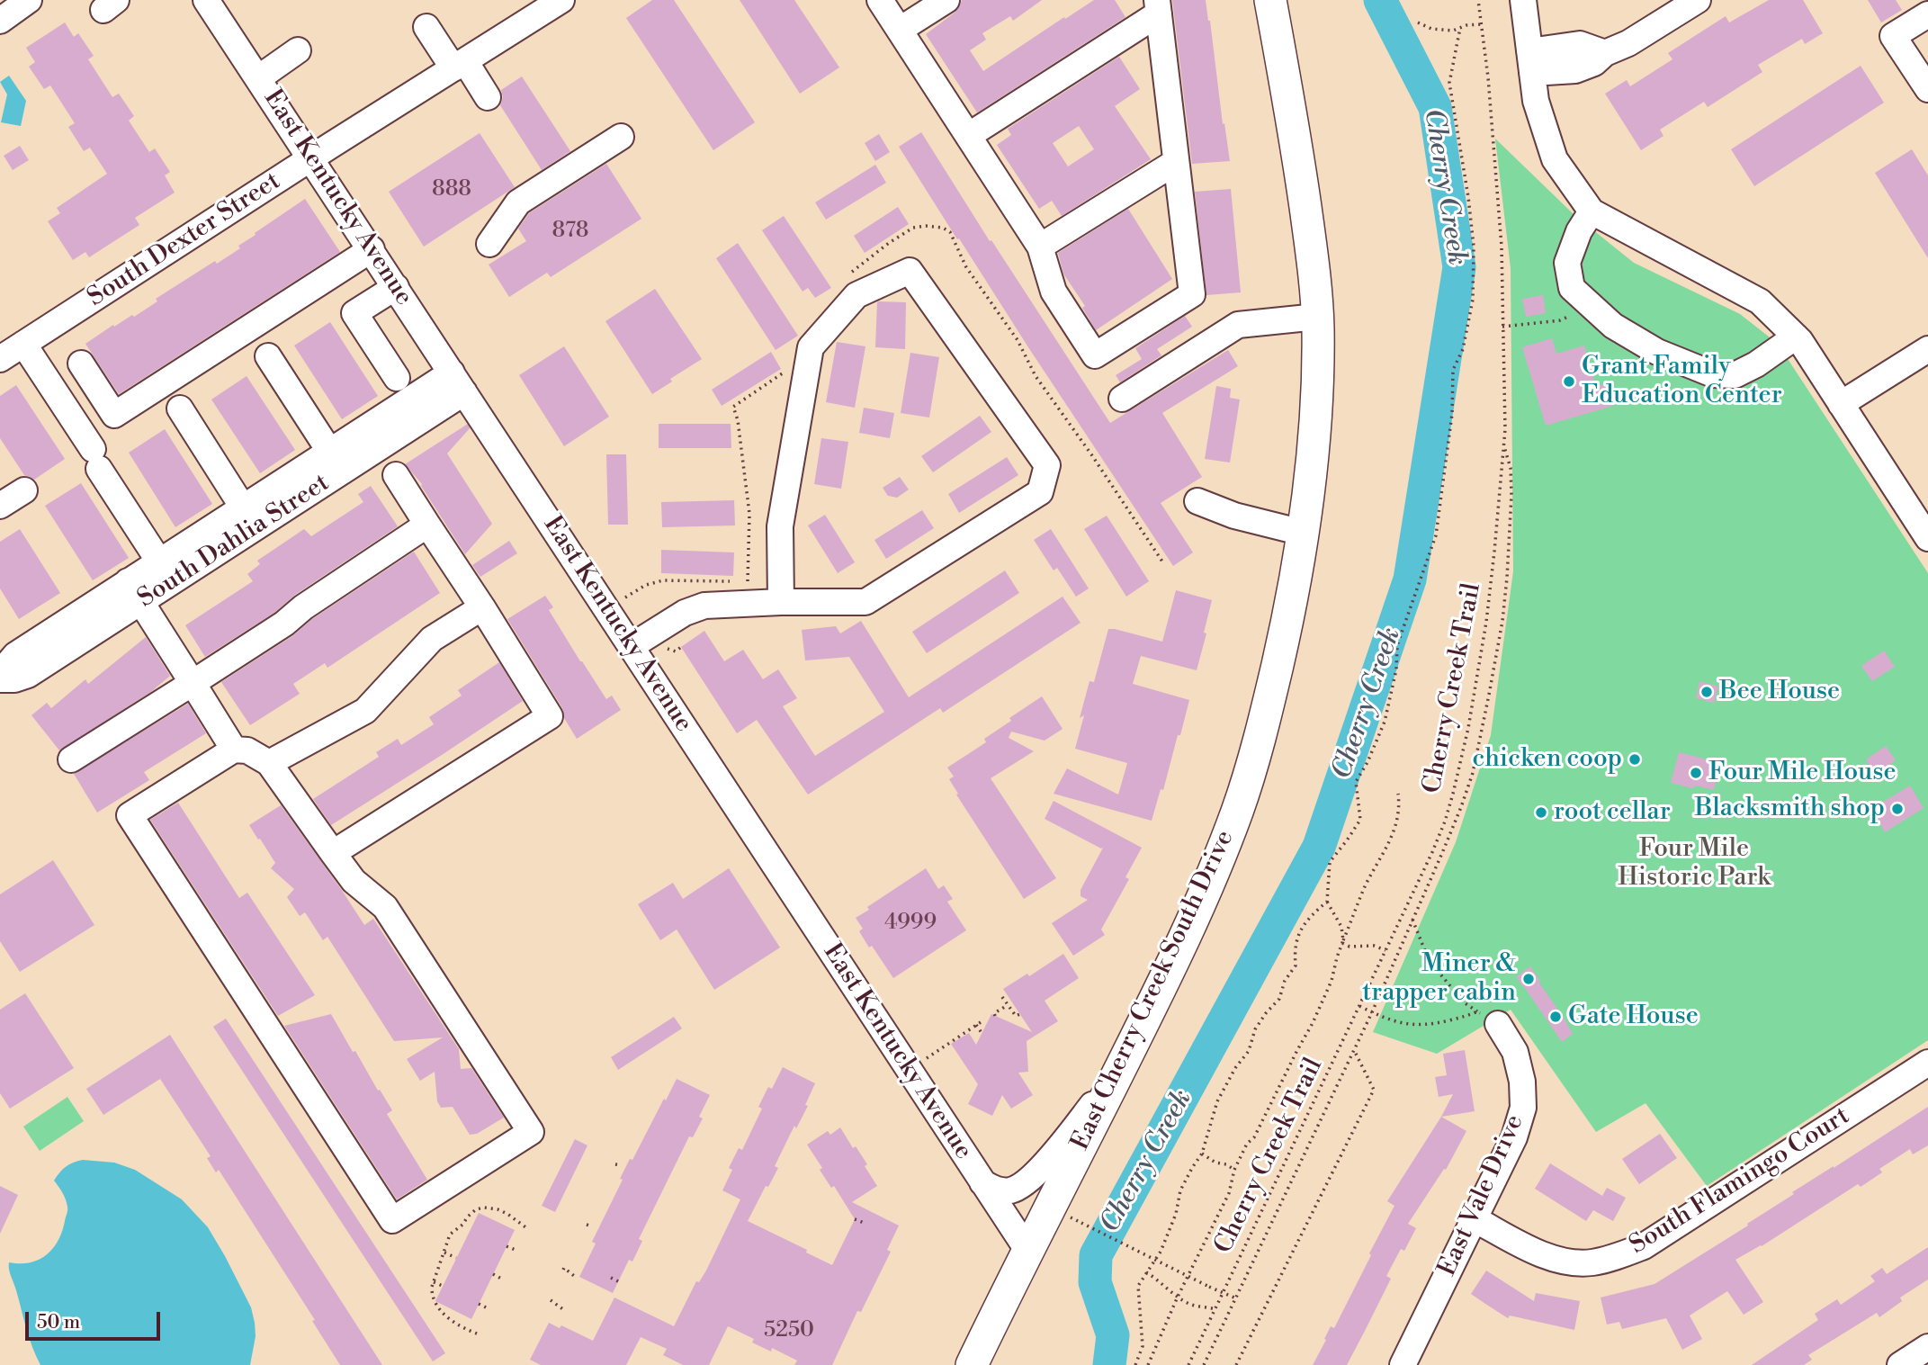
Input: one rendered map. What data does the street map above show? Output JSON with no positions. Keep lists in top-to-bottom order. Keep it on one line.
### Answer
{"streets":{"main road":["East Cherry Creek South Drive"],"street":["East Kentucky Avenue","South Dexter Street","South Dahlia Street","South Flamingo Court","East Vale Drive"],"path":["Cherry Creek Trail"]},"crossings":[["East Kentucky Avenue","South Dexter Street"],["East Kentucky Avenue","South Dahlia Street"],["East Kentucky Avenue","East Cherry Creek South Drive"],["South Flamingo Court","East Vale Drive"]],"water":["Cherry Creek"],"parks":["Four Mile Historic Park"],"places":["Grant Family Education Center","Bee House","chicken coop","Four Mile House","Blacksmith shop","root cellar","Miner & trapper cabin","Gate House"],"house_numbers":["888","878","4999","5250"],"scale_bar":"50 m"}
